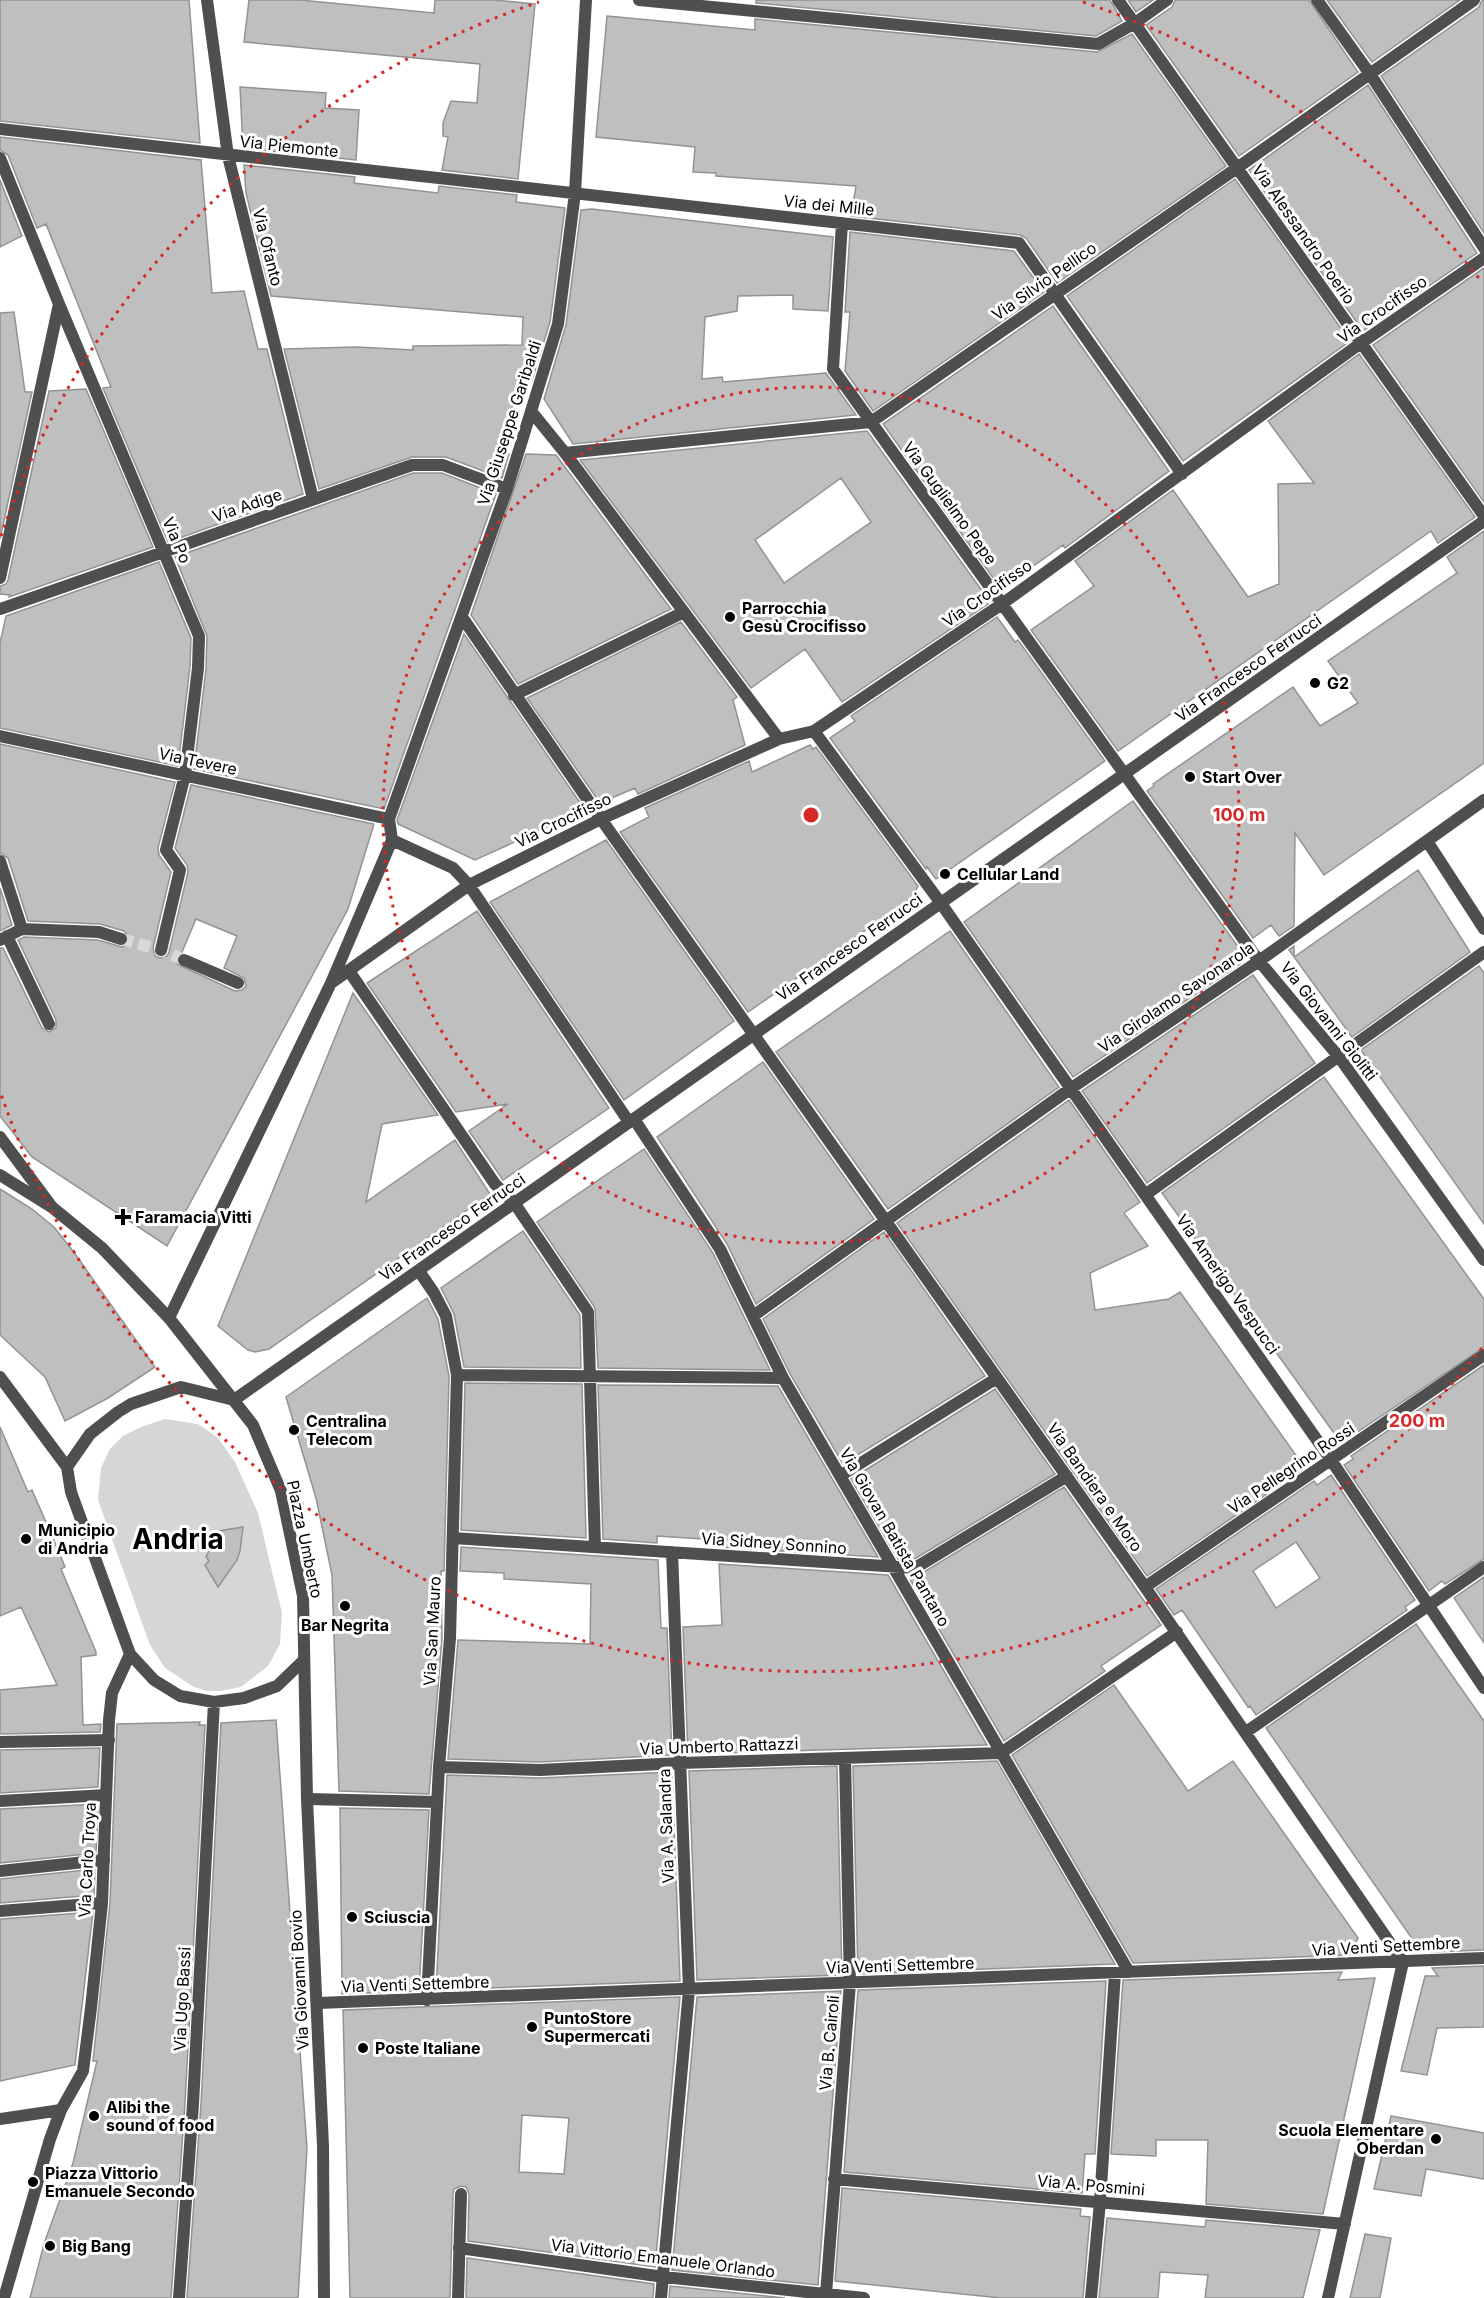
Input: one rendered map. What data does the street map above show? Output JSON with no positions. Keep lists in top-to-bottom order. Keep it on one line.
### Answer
{"streets":{"street":["Via Piemonte","Via dei Mille","Via Alessandro Poerio","Via Ofanto","Via Silvio Pellico","Via Crocifisso","Via Giuseppe Garibaldi","Via Guglielmo Pepe","Via Adige","Via Po","Via Francesco Ferrucci","Via Tevere","Via Girolamo Savonarola","Via Giovanni Giolitti","Via Amerigo Vespucci","Via Pellegrino Rossi","Via Bandiera e Moro","Via Giovan Batista Pantano","Piazza Umberto","Via Sidney Sonnino","Via San Mauro","Via Umberto Rattazzi","Via A. Salandra","Via Carlo Troya","Via Venti Settembre","Via Giovanni Bovio","Via Ugo Bassi","Via B. Cairoli","Via A. Posmini","Via Vittorio Emanuele Orlando"]},"crossings":[["Via Piemonte","Via dei Mille"],["Via Piemonte","Via Ofanto"],["Via Piemonte","Via Giuseppe Garibaldi"],["Via dei Mille","Via Silvio Pellico"],["Via dei Mille","Via Crocifisso"],["Via dei Mille","Via Giuseppe Garibaldi"],["Via dei Mille","Via Guglielmo Pepe"],["Via Alessandro Poerio","Via Silvio Pellico"],["Via Alessandro Poerio","Via Crocifisso"],["Via Ofanto","Via Adige"],["Via Silvio Pellico","Via Guglielmo Pepe"],["Via Crocifisso","Via Guglielmo Pepe"],["Via Crocifisso","Via Amerigo Vespucci"],["Via Crocifisso","Via Bandiera e Moro"],["Via Crocifisso","Via Giovan Batista Pantano"],["Via Giuseppe Garibaldi","Via Adige"],["Via Giuseppe Garibaldi","Via Tevere"],["Via Giuseppe Garibaldi","Via Bandiera e Moro"],["Via Guglielmo Pepe","Via Francesco Ferrucci"],["Via Guglielmo Pepe","Via Giovanni Giolitti"],["Via Adige","Via Po"],["Via Po","Via Tevere"],["Via Francesco Ferrucci","Via Giovanni Giolitti"],["Via Francesco Ferrucci","Via Amerigo Vespucci"],["Via Francesco Ferrucci","Via Bandiera e Moro"],["Via Francesco Ferrucci","Via Giovan Batista Pantano"],["Via Francesco Ferrucci","Piazza Umberto"],["Via Francesco Ferrucci","Via San Mauro"],["Via Girolamo Savonarola","Via Giovanni Giolitti"],["Via Girolamo Savonarola","Via Amerigo Vespucci"],["Via Girolamo Savonarola","Via Bandiera e Moro"],["Via Girolamo Savonarola","Via Giovan Batista Pantano"],["Via Amerigo Vespucci","Via Pellegrino Rossi"],["Via Pellegrino Rossi","Via Bandiera e Moro"],["Via Bandiera e Moro","Via Sidney Sonnino"],["Via Bandiera e Moro","Via Venti Settembre"],["Via Giovan Batista Pantano","Via Sidney Sonnino"],["Via Giovan Batista Pantano","Via Umberto Rattazzi"],["Via Giovan Batista Pantano","Via Venti Settembre"],["Piazza Umberto","Via Giovanni Bovio"],["Via Sidney Sonnino","Via San Mauro"],["Via Sidney Sonnino","Via A. Salandra"],["Via San Mauro","Via Umberto Rattazzi"],["Via San Mauro","Via Venti Settembre"],["Via Umberto Rattazzi","Via A. Salandra"],["Via Umberto Rattazzi","Via B. Cairoli"],["Via A. Salandra","Via Venti Settembre"],["Via A. Salandra","Via Vittorio Emanuele Orlando"],["Via Venti Settembre","Via Giovanni Bovio"],["Via Venti Settembre","Via B. Cairoli"],["Via B. Cairoli","Via A. Posmini"],["Via B. Cairoli","Via Vittorio Emanuele Orlando"]],"districts":["Andria"],"places":{"other":["Parrocchia Gesù Crocifisso","G2","Start Over","Cellular Land","Centralina Telecom","Municipio di Andria","Bar Negrita","Sciuscia","PuntoStore Supermercati","Poste Italiane","Alibi the sound of food","Scuola Elementare Oberdan","Piazza Vittorio Emanuele Secondo","Big Bang"],"health":["Faramacia Vitti"]},"rings":["100 m","200 m"]}
